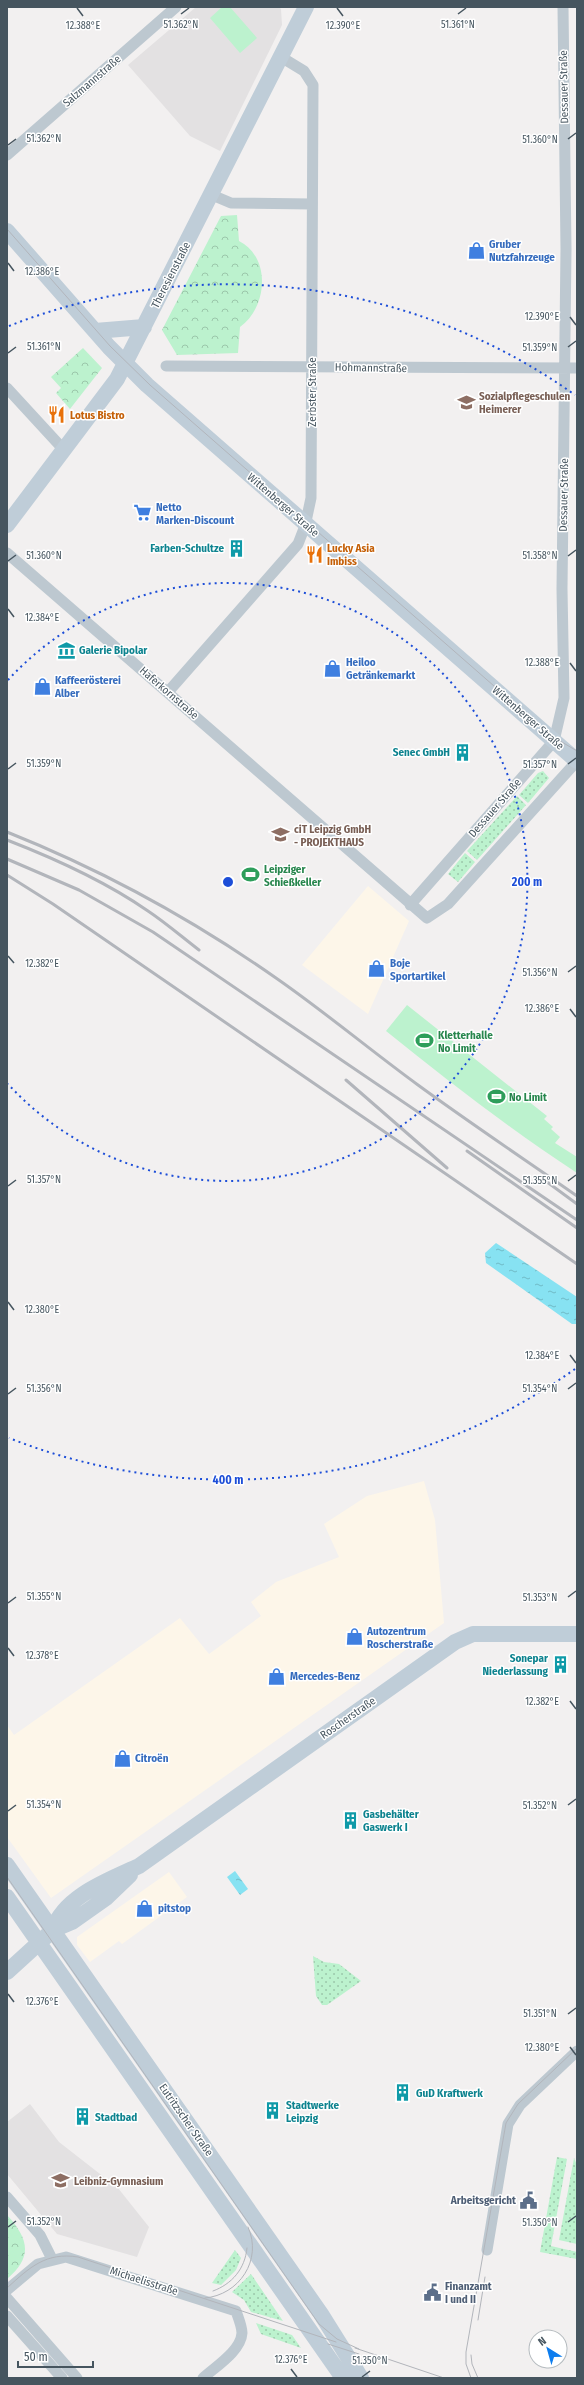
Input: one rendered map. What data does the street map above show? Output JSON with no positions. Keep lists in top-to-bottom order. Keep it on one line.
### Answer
{"streets":{"main road":["Theresienstraße","Wittenberger Straße","Roscherstraße","Eutritzscher Straße"],"street":["Salzmannstraße","Dessauer Straße","Hohmannstraße","Zerbster Straße","Haferkornstraße","Michaelisstraße"]},"crossings":[["Dessauer Straße","Hohmannstraße"],["Dessauer Straße","Wittenberger Straße"],["Dessauer Straße","Haferkornstraße"],["Theresienstraße","Zerbster Straße"],["Theresienstraße","Wittenberger Straße"],["Hohmannstraße","Zerbster Straße"],["Zerbster Straße","Wittenberger Straße"],["Zerbster Straße","Haferkornstraße"],["Roscherstraße","Eutritzscher Straße"]],"places":{"shop":["Gruber Nutzfahrzeuge","Heiloo Getränkemarkt","Kaffeerösterei Alber","Boje Sportartikel","Autozentrum Roscherstraße","Mercedes-Benz","Citroën","pitstop"],"school or university":["Sozialpflegeschulen Heimerer","ciT Leipzig GmbH - PROJEKTHAUS","Leibniz-Gymnasium"],"restaurant":["Lotus Bistro","Lucky Asia Imbiss"],"supermarket":["Netto Marken-Discount"],"building":["Farben-Schultze","Senec GmbH","Sonepar Niederlassung","Gasbehälter Gaswerk I","GuD Kraftwerk","Stadtwerke Leipzig","Stadtbad"],"museum":["Galerie Bipolar"],"sports":["Leipziger Schießkeller","Kletterhalle No Limit","No Limit"],"public building":["Arbeitsgericht","Finanzamt I und II"]},"scale_bar":"50 m","north":"top left","coordinates":["51.362°N","51.361°N","12.388°E","12.390°E","51.360°N","12.386°E","51.359°N","51.358°N","12.384°E","51.357°N","12.382°E","51.356°N","51.355°N","12.380°E","51.354°N","51.353°N","12.378°E","51.352°N","12.376°E","51.351°N","51.350°N"],"rings":["200 m","400 m"]}
